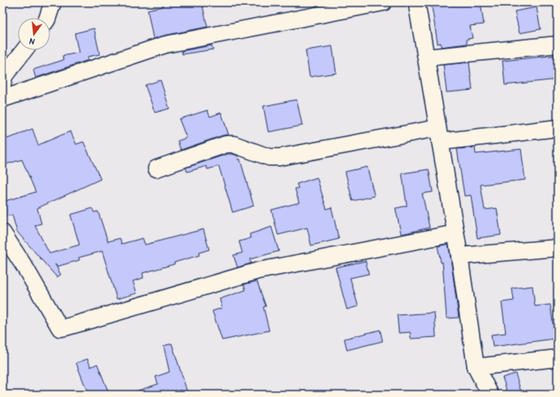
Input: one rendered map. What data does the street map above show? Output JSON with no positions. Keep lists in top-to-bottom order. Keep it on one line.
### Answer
{"north":"bottom"}
